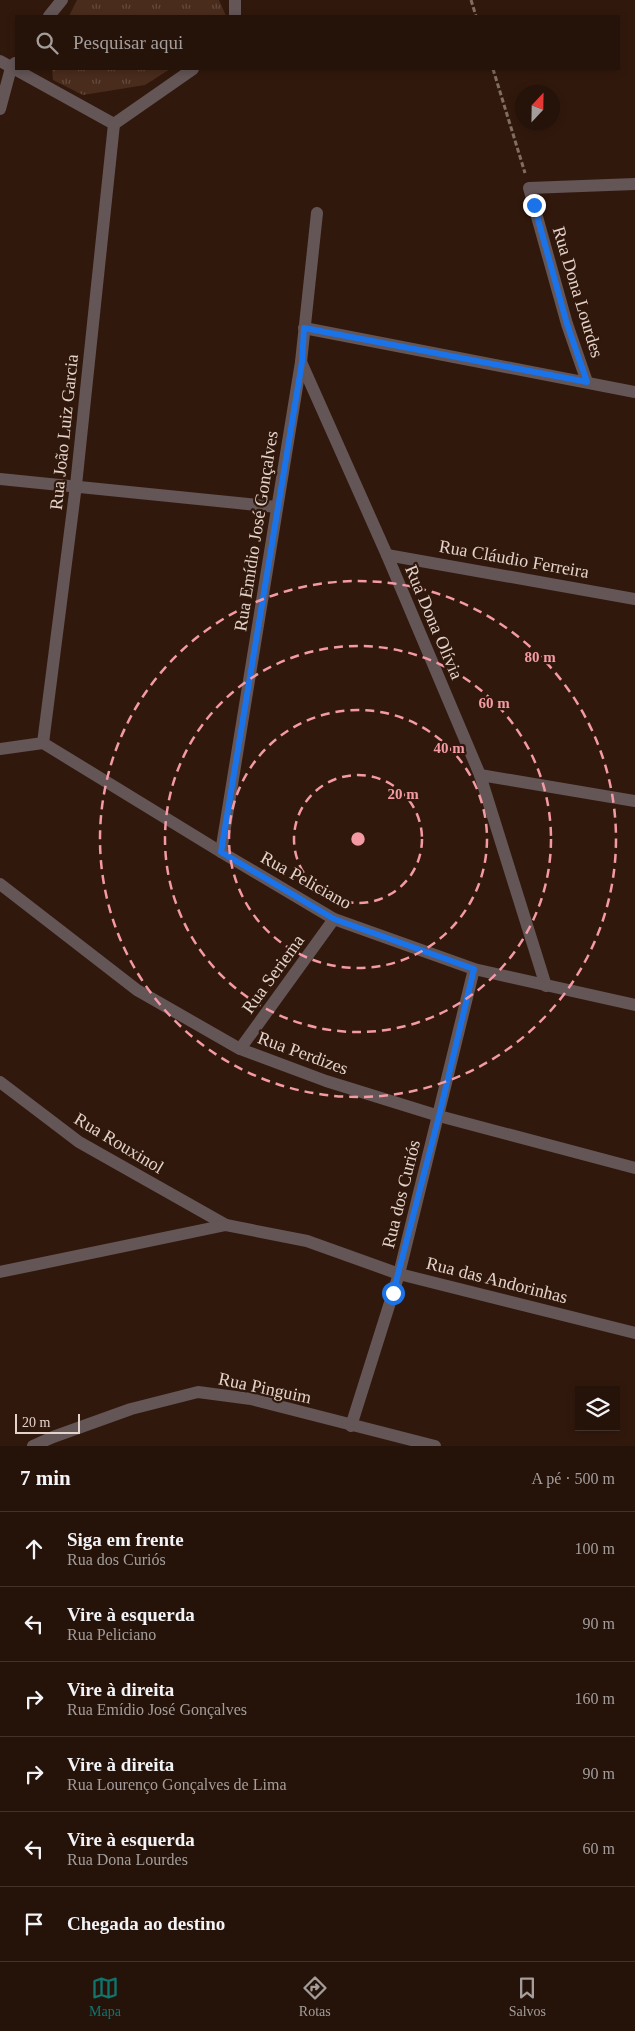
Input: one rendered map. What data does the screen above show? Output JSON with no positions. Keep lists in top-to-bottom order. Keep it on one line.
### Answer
{"streets":{"street":["Rua Dona Lourdes","Rua João Luiz Garcia","Rua Emídio José Gonçalves","Rua Cláudio Ferreira","Rua Dona Olívia","Rua Peliciano","Rua Seriema","Rua Perdizes","Rua Rouxinol","Rua dos Curiós","Rua das Andorinhas","Rua Pinguim"]},"crossings":[["Rua João Luiz Garcia","Rua Peliciano"],["Rua Emídio José Gonçalves","Rua Dona Olívia"],["Rua Emídio José Gonçalves","Rua Peliciano"],["Rua Cláudio Ferreira","Rua Dona Olívia"],["Rua Dona Olívia","Rua Peliciano"],["Rua Peliciano","Rua Seriema"],["Rua Peliciano","Rua dos Curiós"],["Rua Seriema","Rua Perdizes"],["Rua Perdizes","Rua dos Curiós"],["Rua Rouxinol","Rua das Andorinhas"],["Rua dos Curiós","Rua das Andorinhas"],["Rua dos Curiós","Rua Pinguim"]],"scale_bar":"20 m","north":"top","page":{"search":"Pesquisar aqui","scale":"20 m","heading":["7 min","A pé · 500 m"],"list":[["Siga em frente","Rua dos Curiós","100 m"],["Vire à esquerda","Rua Peliciano","90 m"],["Vire à direita","Rua Emídio José Gonçalves","160 m"],["Vire à direita","Rua Lourenço Gonçalves de Lima","90 m"],["Vire à esquerda","Rua Dona Lourdes","60 m"],"Chegada ao destino"],"nav":["Mapa","Rotas","Salvos"]},"rings":["80 m","60 m","40 m","20 m"]}
